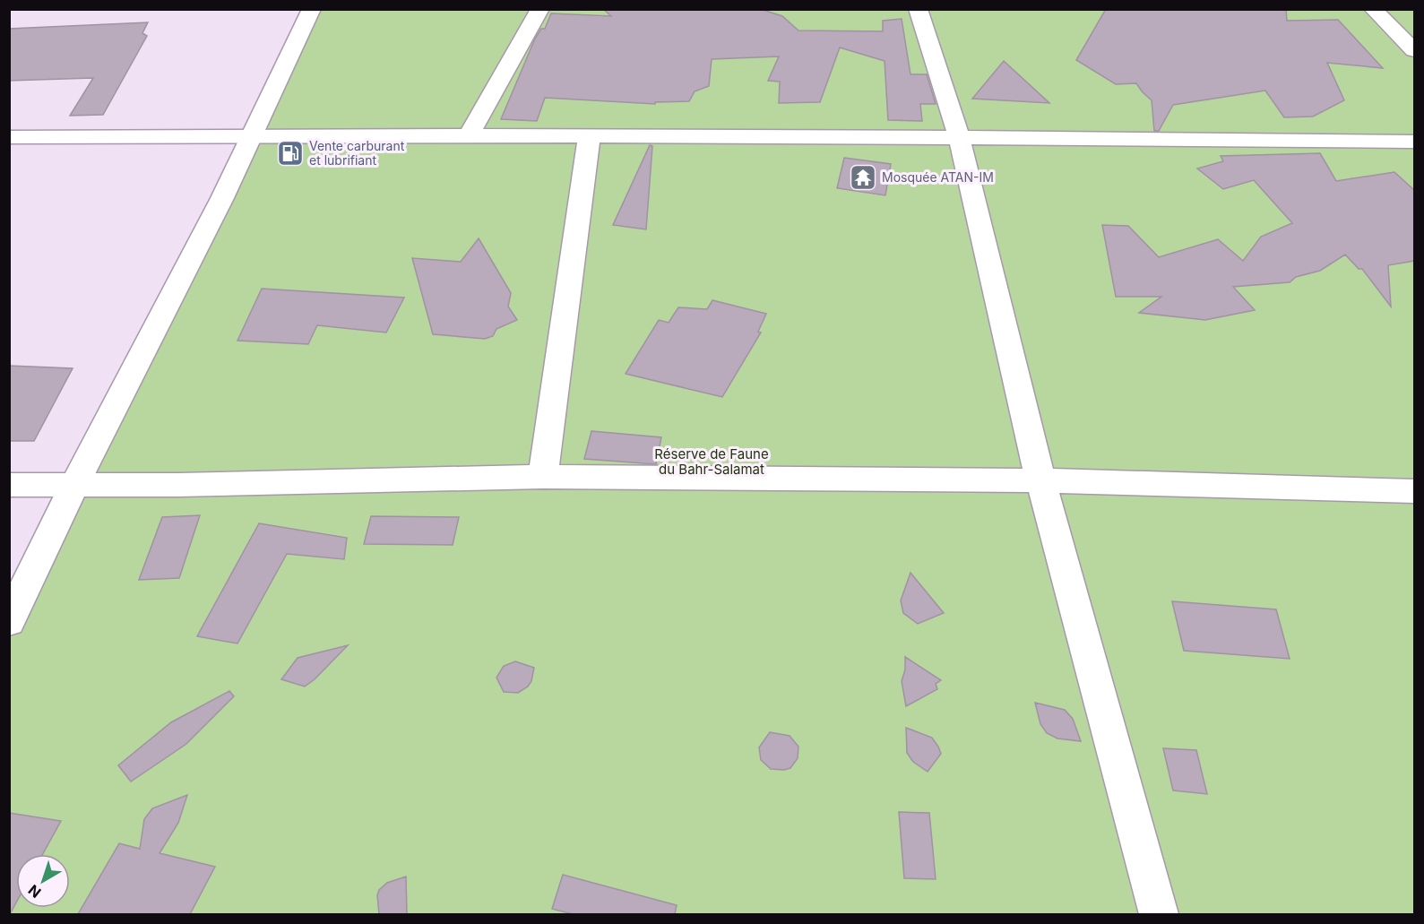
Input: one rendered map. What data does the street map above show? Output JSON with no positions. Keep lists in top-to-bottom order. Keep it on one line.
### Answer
{"parks":["Réserve de Faune du Bahr-Salamat"],"places":{"fuel station":["Vente carburant et lubrifiant"],"temple":["Mosquée ATAN-IM"]},"north":"bottom left"}
